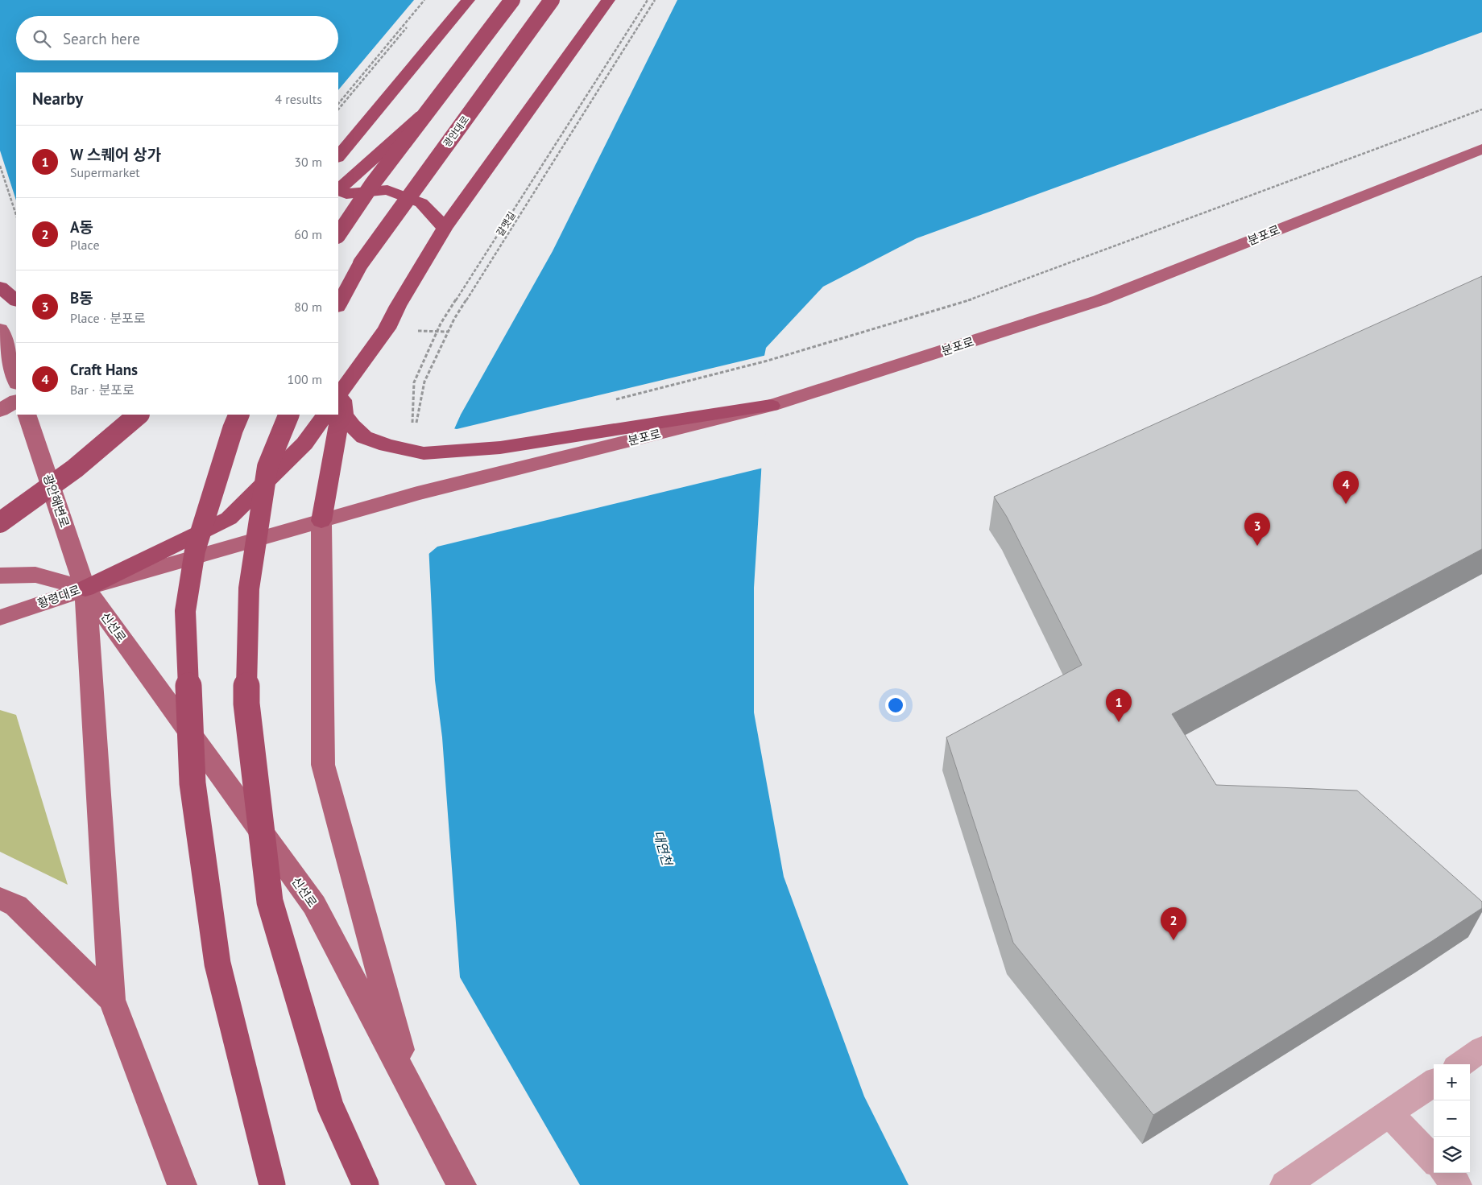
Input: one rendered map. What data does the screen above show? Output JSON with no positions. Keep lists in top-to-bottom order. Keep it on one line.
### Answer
{"streets":{"highway":["광안대로"],"main road":["분포로","광안해변로","황령대로","신선로"],"path":["갈맷길"]},"crossings":[["분포로","광안해변로"],["분포로","황령대로"],["분포로","신선로"],["광안해변로","황령대로"],["광안해변로","신선로"],["황령대로","신선로"]],"water":["대연천"],"page":{"search":"Search here","heading":["Nearby","4 results"],"list":[{"mark":"1","name":"W 스퀘어 상가","note":"Supermarket","value":"30 m"},{"mark":"2","name":"A동","note":"Place","value":"60 m"},{"mark":"3","name":"B동","note":"Place · 분포로","value":"80 m"},{"mark":"4","name":"Craft Hans","note":"Bar · 분포로","value":"100 m"}],"pins":["4","3","1","2"],"map_buttons":["+","−"]}}
